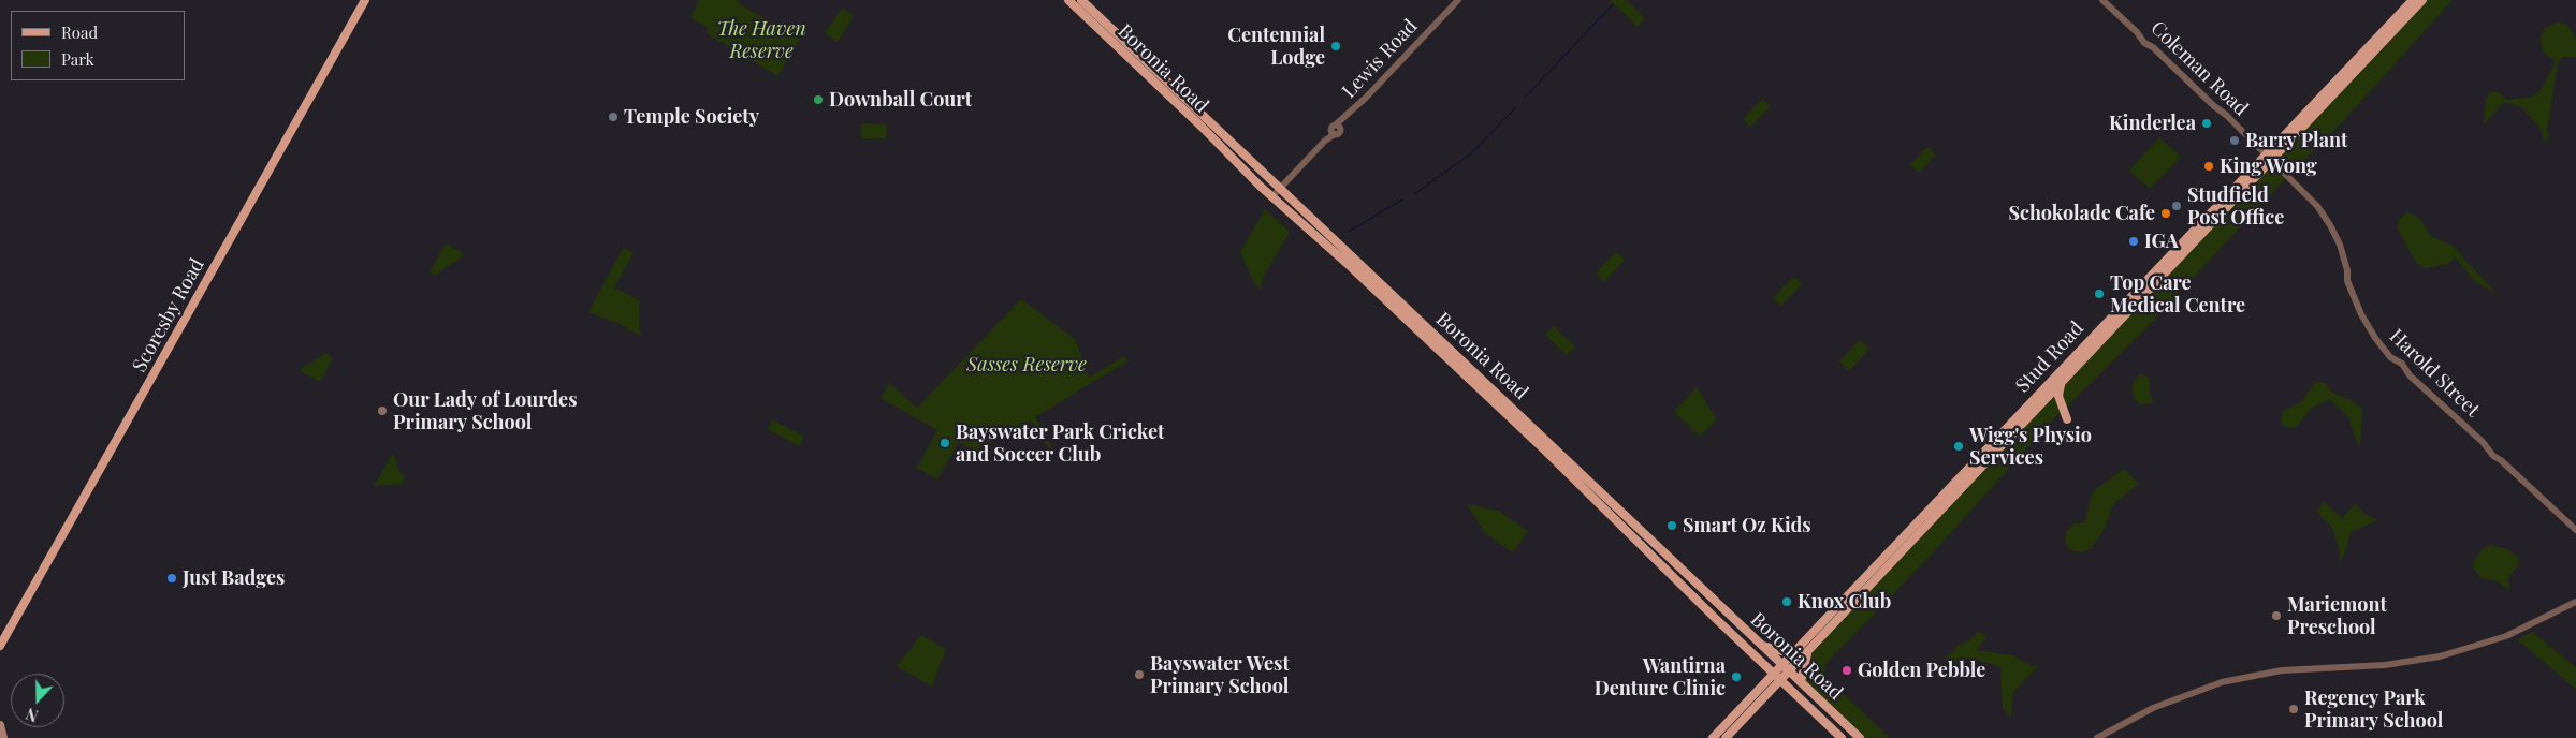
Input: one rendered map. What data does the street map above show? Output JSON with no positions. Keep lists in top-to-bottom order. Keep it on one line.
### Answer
{"streets":{"main road":["Boronia Road","Scoresby Road","Stud Road"],"street":["Lewis Road","Coleman Road","Harold Street"]},"crossings":[["Lewis Road","Boronia Road"],["Boronia Road","Stud Road"],["Coleman Road","Stud Road"],["Coleman Road","Harold Street"],["Stud Road","Harold Street"]],"parks":["The Haven Reserve","Sasses Reserve"],"places":["Centennial Lodge","Downball Court","Temple Society","Kinderlea","Barry Plant","King Wong","Studfield Post Office","Schokolade Cafe","IGA","Top Care Medical Centre","Our Lady of Lourdes Primary School","Bayswater Park Cricket and Soccer Club","Wigg's Physio Services","Smart Oz Kids","Just Badges","Knox Club","Mariemont Preschool","Golden Pebble","Bayswater West Primary School","Wantirna Denture Clinic","Regency Park Primary School"],"legend":["Road","Park"],"north":"bottom"}
